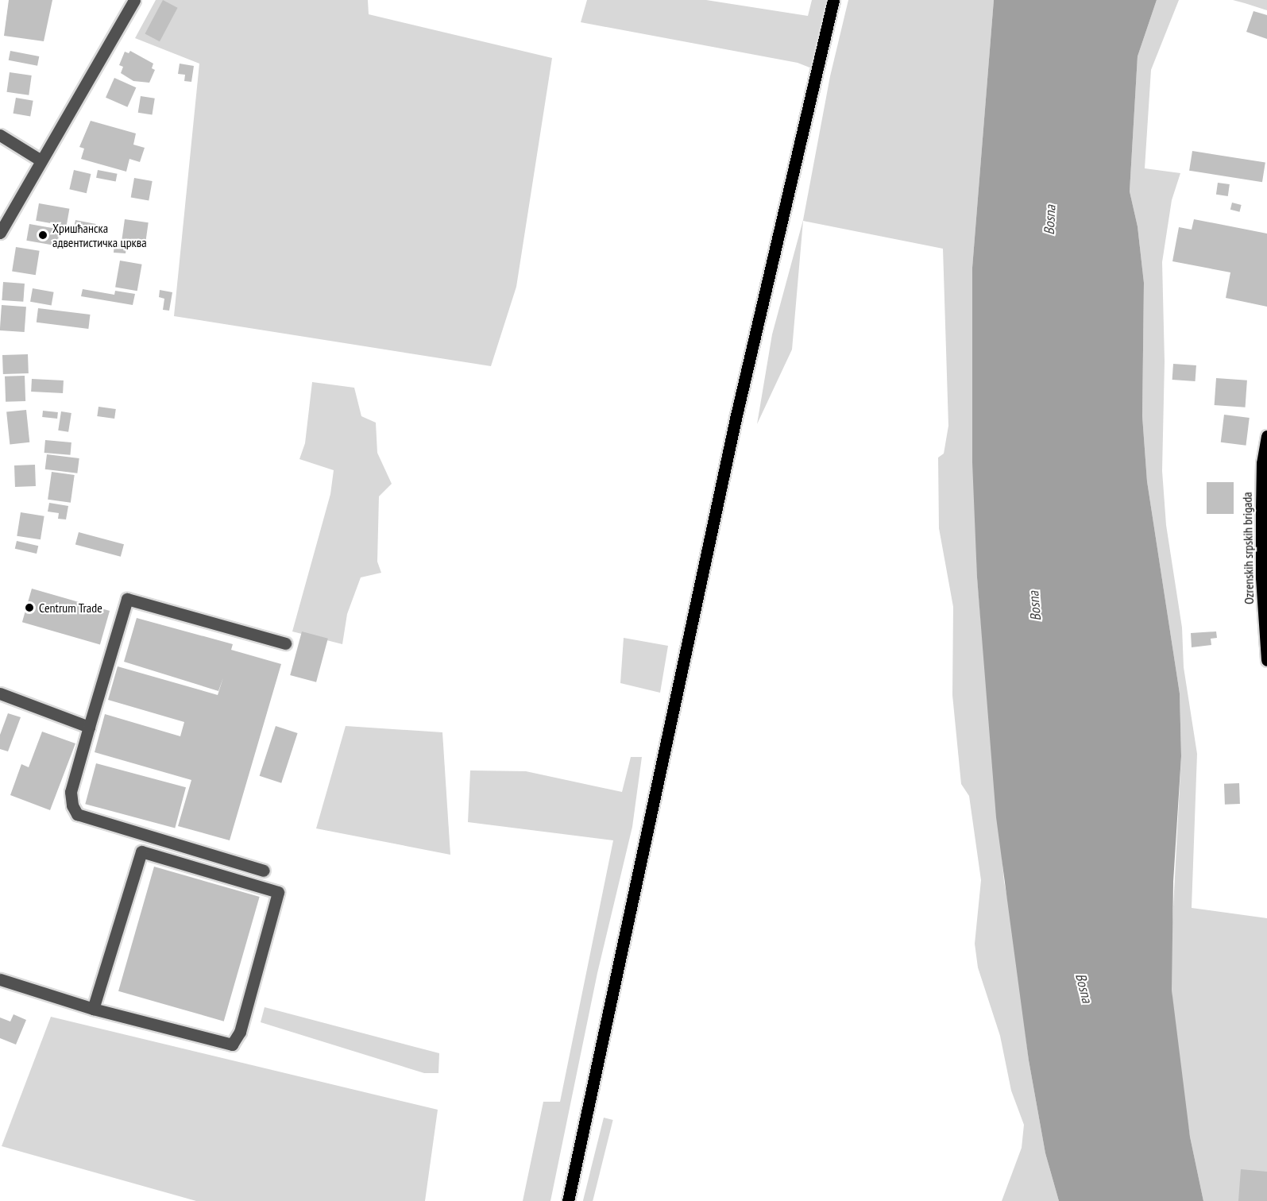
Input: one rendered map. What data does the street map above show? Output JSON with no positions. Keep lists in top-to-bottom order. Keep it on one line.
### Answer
{"streets":{"main road":["Ozrenskih srpskih brigada"]},"water":["Bosna"],"places":["Хришћанска адвентистичка црква","Centrum Trade"]}
